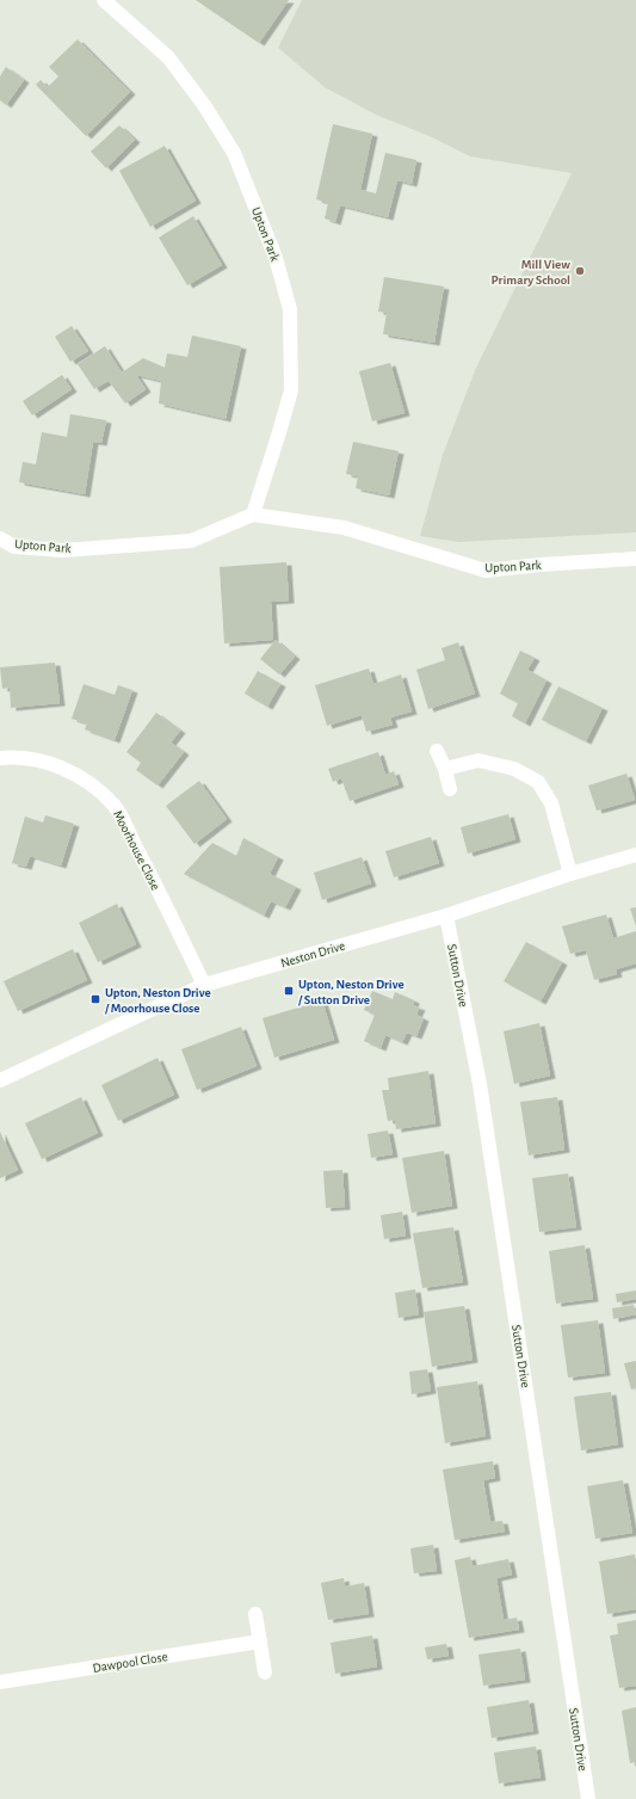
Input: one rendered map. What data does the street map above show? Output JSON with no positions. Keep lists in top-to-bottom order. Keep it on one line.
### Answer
{"streets":{"street":["Upton Park","Moorhouse Close","Neston Drive","Sutton Drive","Dawpool Close"]},"crossings":[["Moorhouse Close","Neston Drive"],["Neston Drive","Sutton Drive"]],"places":{"other":["Mill View Primary School"],"transit":["Upton, Neston Drive / Sutton Drive","Upton, Neston Drive / Moorhouse Close"]}}
